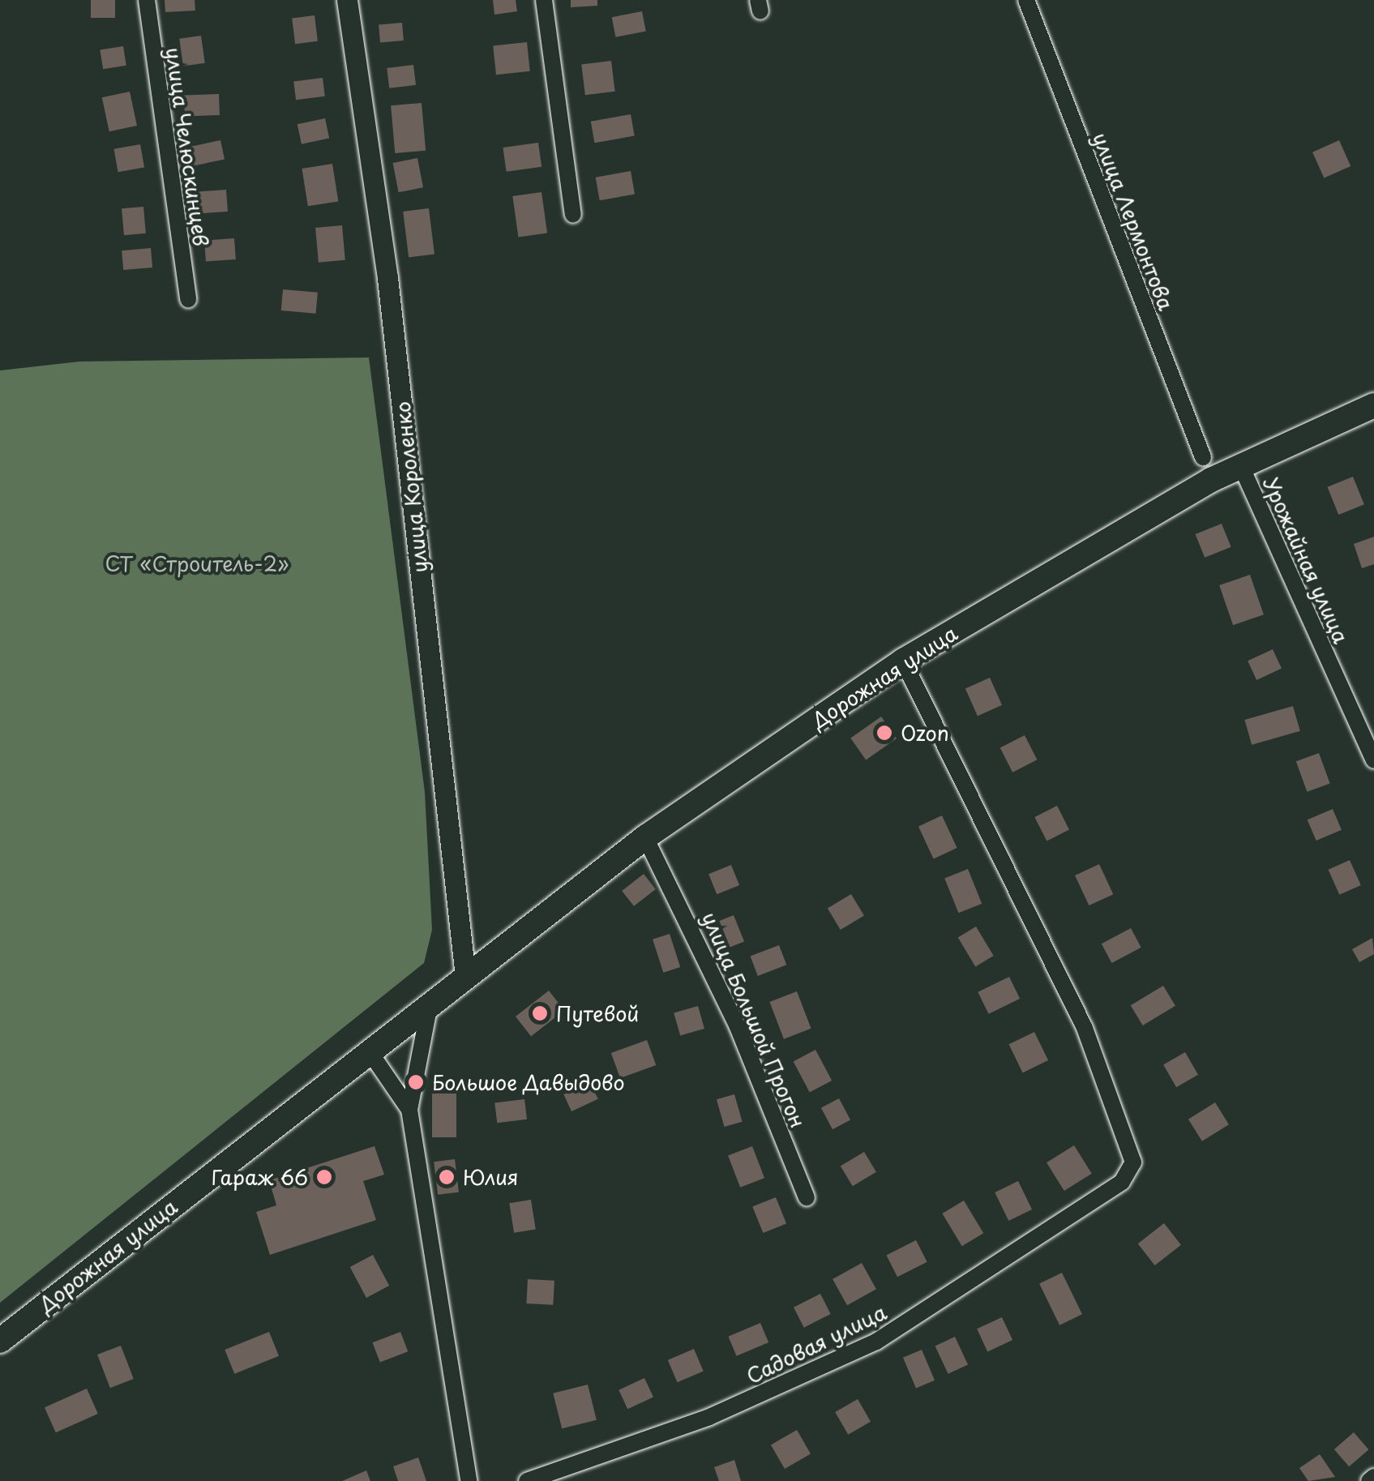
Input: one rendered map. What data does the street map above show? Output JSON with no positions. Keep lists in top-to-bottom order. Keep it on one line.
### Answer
{"streets":{"main road":["Дорожная улица"],"street":["улица Челюскинцев","улица Лермонтова","улица Короленко","Урожайная улица","улица Большой Прогон","Садовая улица"]},"crossings":[["улица Короленко","Дорожная улица"],["Урожайная улица","Дорожная улица"],["Дорожная улица","улица Большой Прогон"],["Дорожная улица","Садовая улица"]],"parks":["СТ «Строитель-2»"],"places":["Ozon","Путевой","Большое Давыдово","Гараж 66","Юлия"]}
